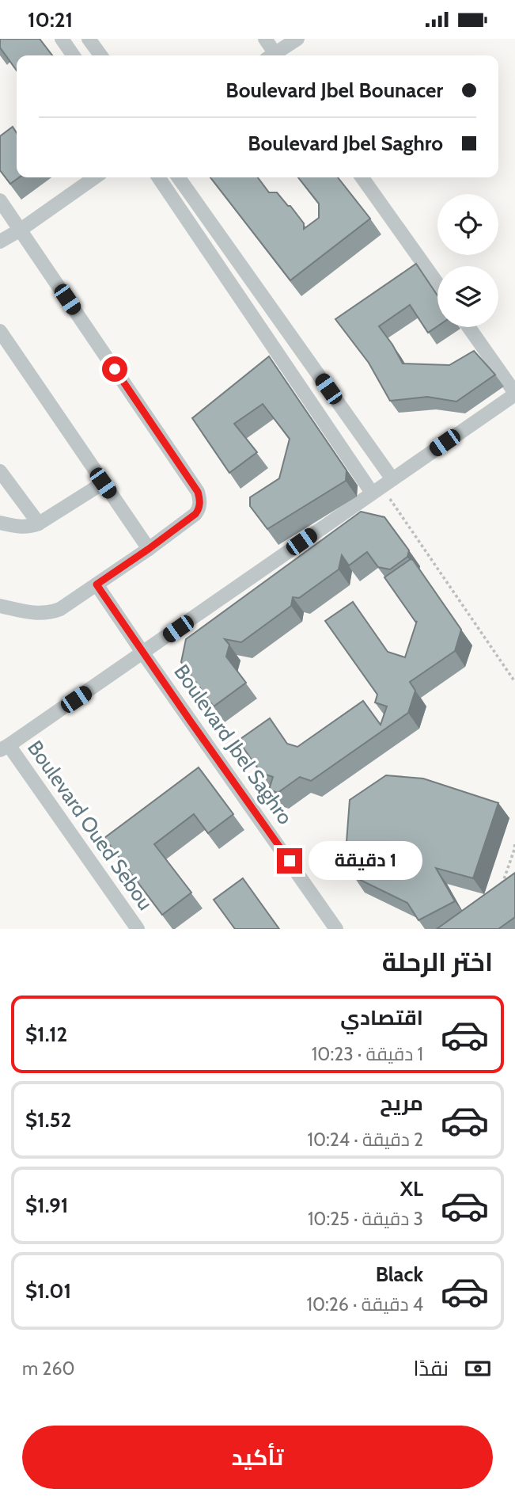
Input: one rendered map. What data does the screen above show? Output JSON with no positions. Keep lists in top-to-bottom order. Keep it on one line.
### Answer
{"streets":{"street":["Boulevard Jbel Saghro","Boulevard Oued Sebou"]},"page":{"status":"10:21","banner":["Boulevard Jbel Bounacer","Boulevard Jbel Saghro"],"bubble":"1 دقيقة","heading":"اختر الرحلة","list":[{"name":"اقتصادي","note":"1 دقيقة · 10:23","value":"$1.12"},{"name":"مريح","note":"2 دقيقة · 10:24","value":"$1.52"},{"name":"XL","note":"3 دقيقة · 10:25","value":"$1.91"},{"name":"Black","note":"4 دقيقة · 10:26","value":"$1.01"}],"pay":["نقدًا","260 m"],"buttons":"تأكيد"}}
